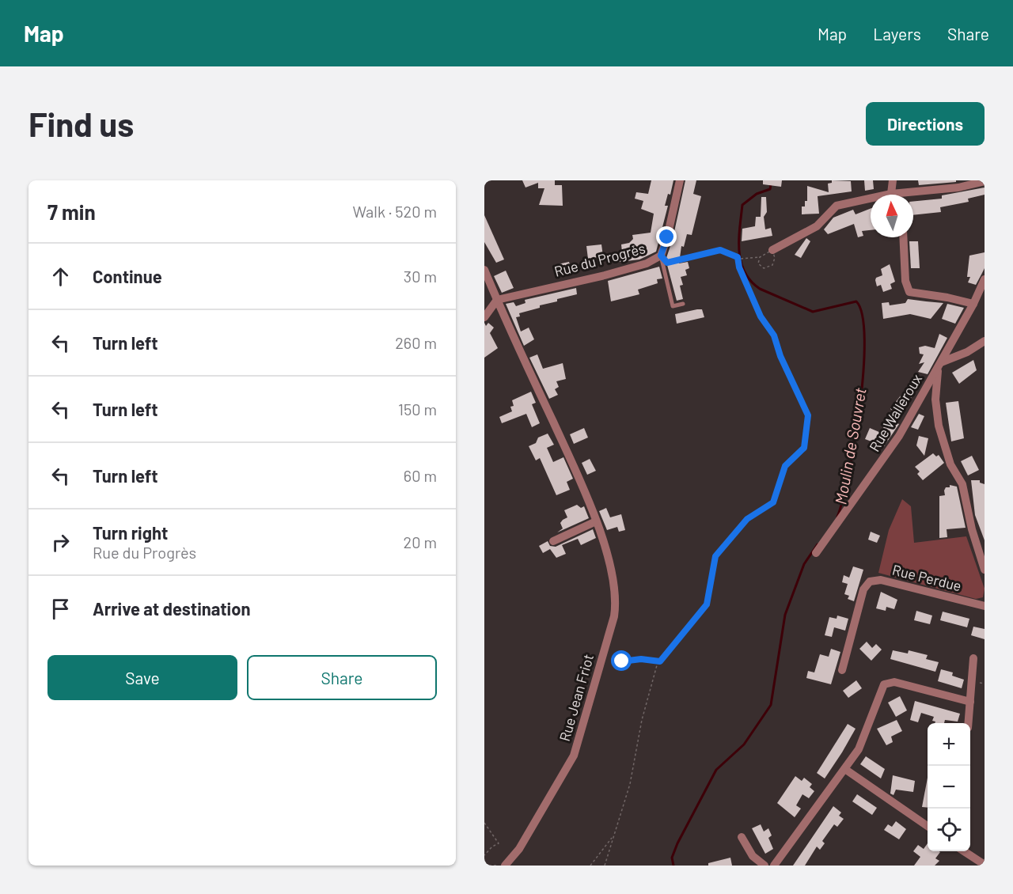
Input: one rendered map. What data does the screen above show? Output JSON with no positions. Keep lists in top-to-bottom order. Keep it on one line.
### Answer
{"streets":{"street":["Rue du Progrès","Rue Walleroux","Rue Perdue","Rue Jean Friot"]},"crossings":[["Rue du Progrès","Rue Jean Friot"]],"water":["Moulin de Souvret"],"north":"top","page":{"header":"Map","nav":["Map","Layers","Share"],"buttons":["Directions",["Save","Share"]],"title":"Find us","heading":["7 min","Walk · 520 m"],"list":[["Continue","30 m"],["Turn left","260 m"],["Turn left","150 m"],["Turn left","60 m"],["Turn right","Rue du Progrès","20 m"],"Arrive at destination"],"map_buttons":["+","−"]}}
